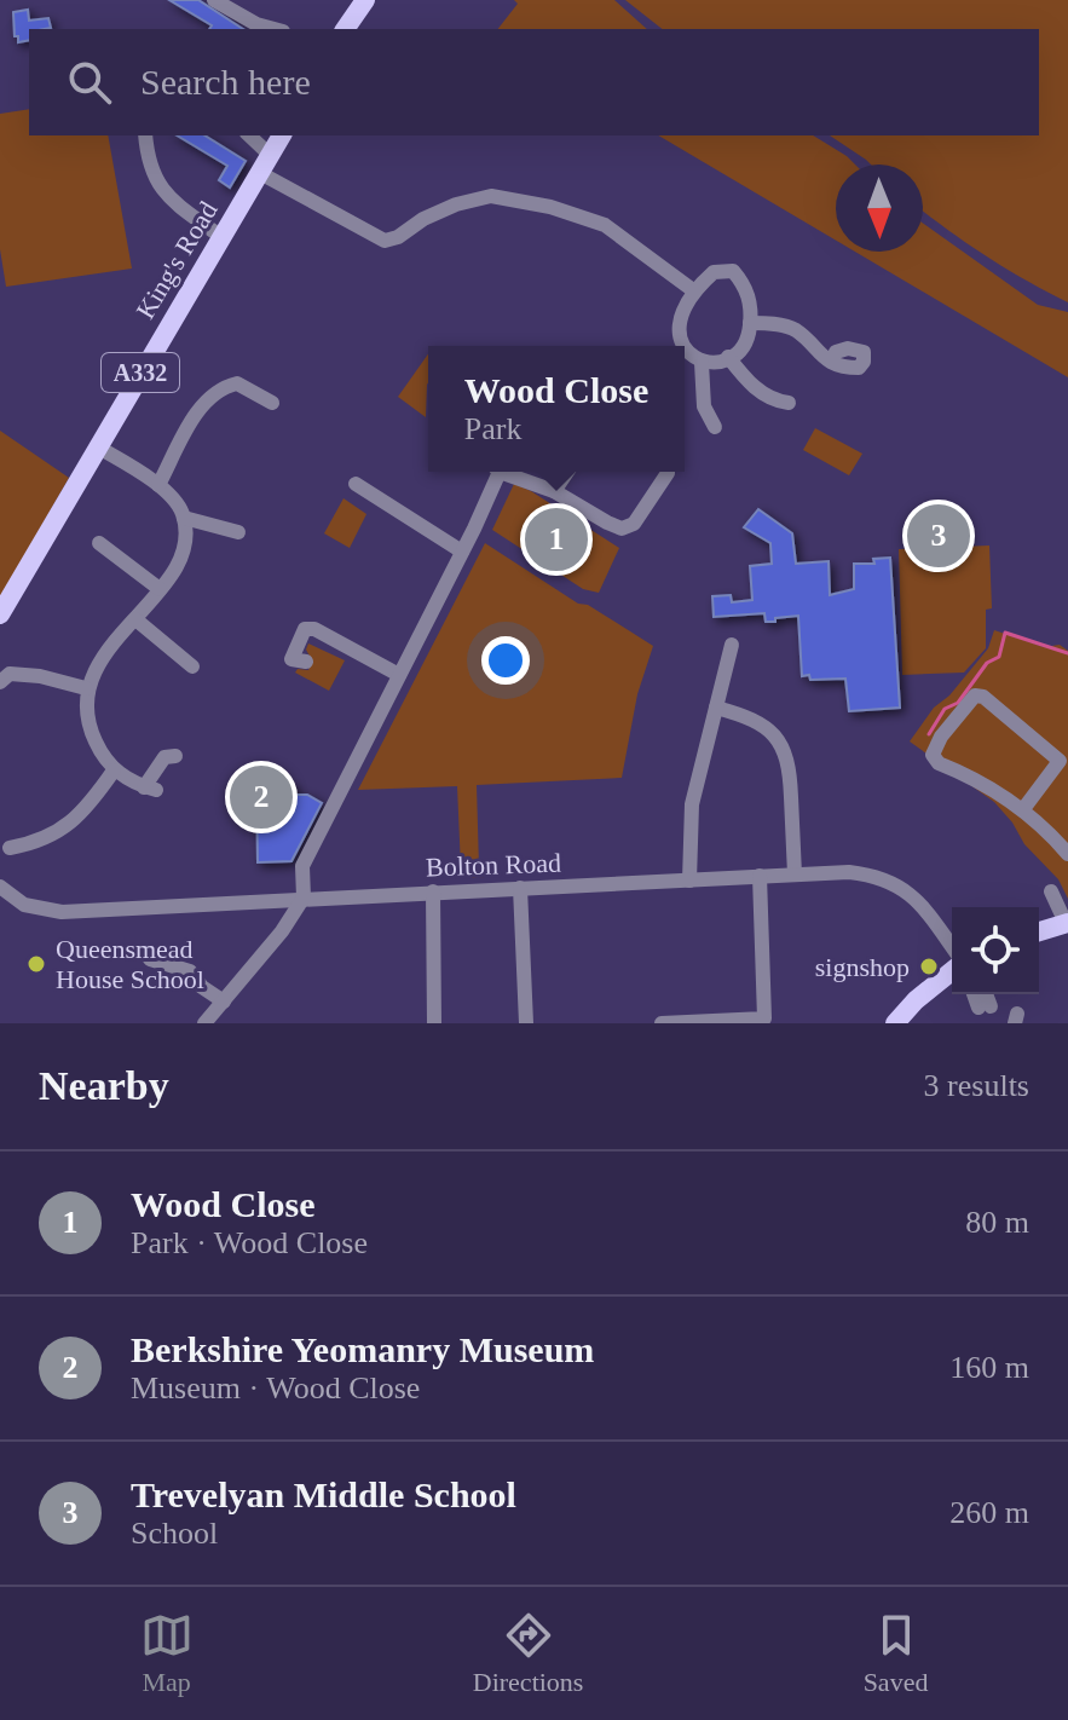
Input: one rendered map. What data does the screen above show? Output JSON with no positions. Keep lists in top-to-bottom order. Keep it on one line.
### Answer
{"streets":{"main road":["King's Road","A332"],"street":["Bolton Road"]},"places":["Queensmead House School","signshop"],"north":"bottom","page":{"search":"Search here","popup":["Wood Close","Park"],"pins":["3","1","2"],"heading":["Nearby","3 results"],"list":[{"mark":"1","name":"Wood Close","note":"Park · Wood Close","value":"80 m"},{"mark":"2","name":"Berkshire Yeomanry Museum","note":"Museum · Wood Close","value":"160 m"},{"mark":"3","name":"Trevelyan Middle School","note":"School","value":"260 m"}],"nav":["Map","Directions","Saved"]}}
